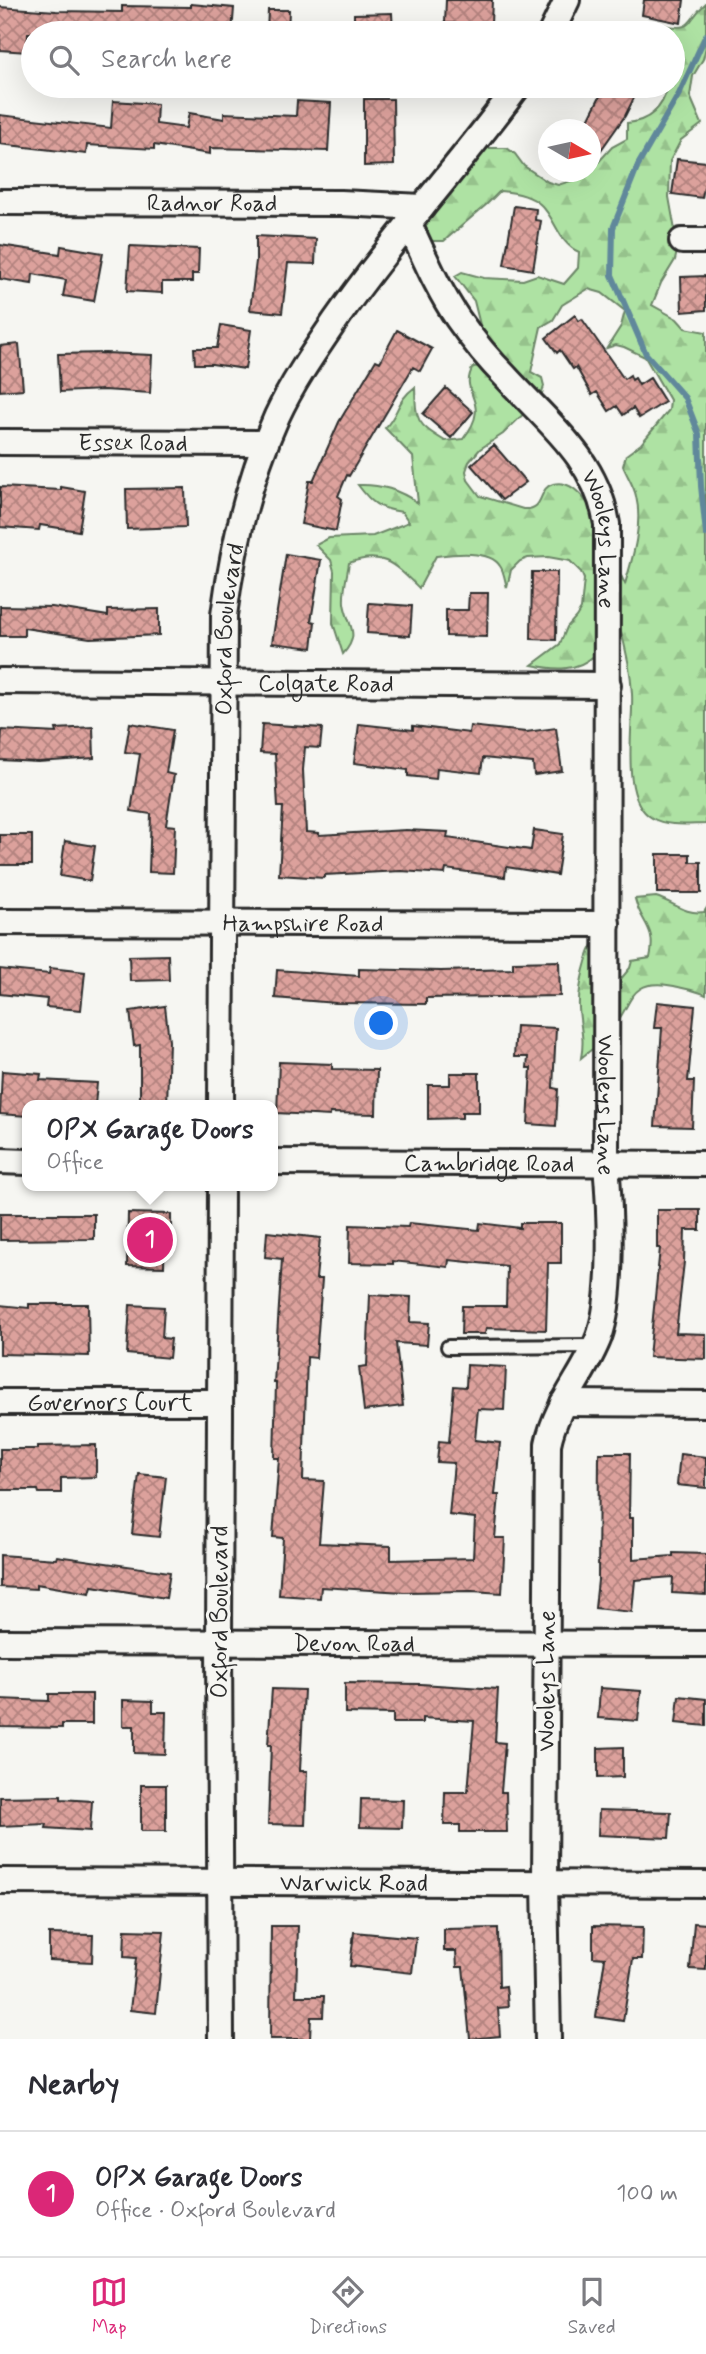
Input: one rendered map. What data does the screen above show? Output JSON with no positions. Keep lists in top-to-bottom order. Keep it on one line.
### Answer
{"streets":{"street":["Radnor Road","Essex Road","Wooleys Lane","Oxford Boulevard","Colgate Road","Hampshire Road","Cambridge Road","Governors Court","Devon Road","Warwick Road"]},"crossings":[["Radnor Road","Wooleys Lane"],["Radnor Road","Oxford Boulevard"],["Essex Road","Oxford Boulevard"],["Wooleys Lane","Oxford Boulevard"],["Wooleys Lane","Colgate Road"],["Wooleys Lane","Hampshire Road"],["Wooleys Lane","Cambridge Road"],["Wooleys Lane","Devon Road"],["Wooleys Lane","Warwick Road"],["Oxford Boulevard","Colgate Road"],["Oxford Boulevard","Hampshire Road"],["Oxford Boulevard","Governors Court"],["Oxford Boulevard","Devon Road"],["Oxford Boulevard","Warwick Road"]],"north":"right","page":{"search":"Search here","popup":["OPX Garage Doors","Office"],"pins":"1","heading":"Nearby","list":[{"mark":"1","name":"OPX Garage Doors","note":"Office · Oxford Boulevard","value":"100 m"}],"nav":["Map","Directions","Saved"]}}
